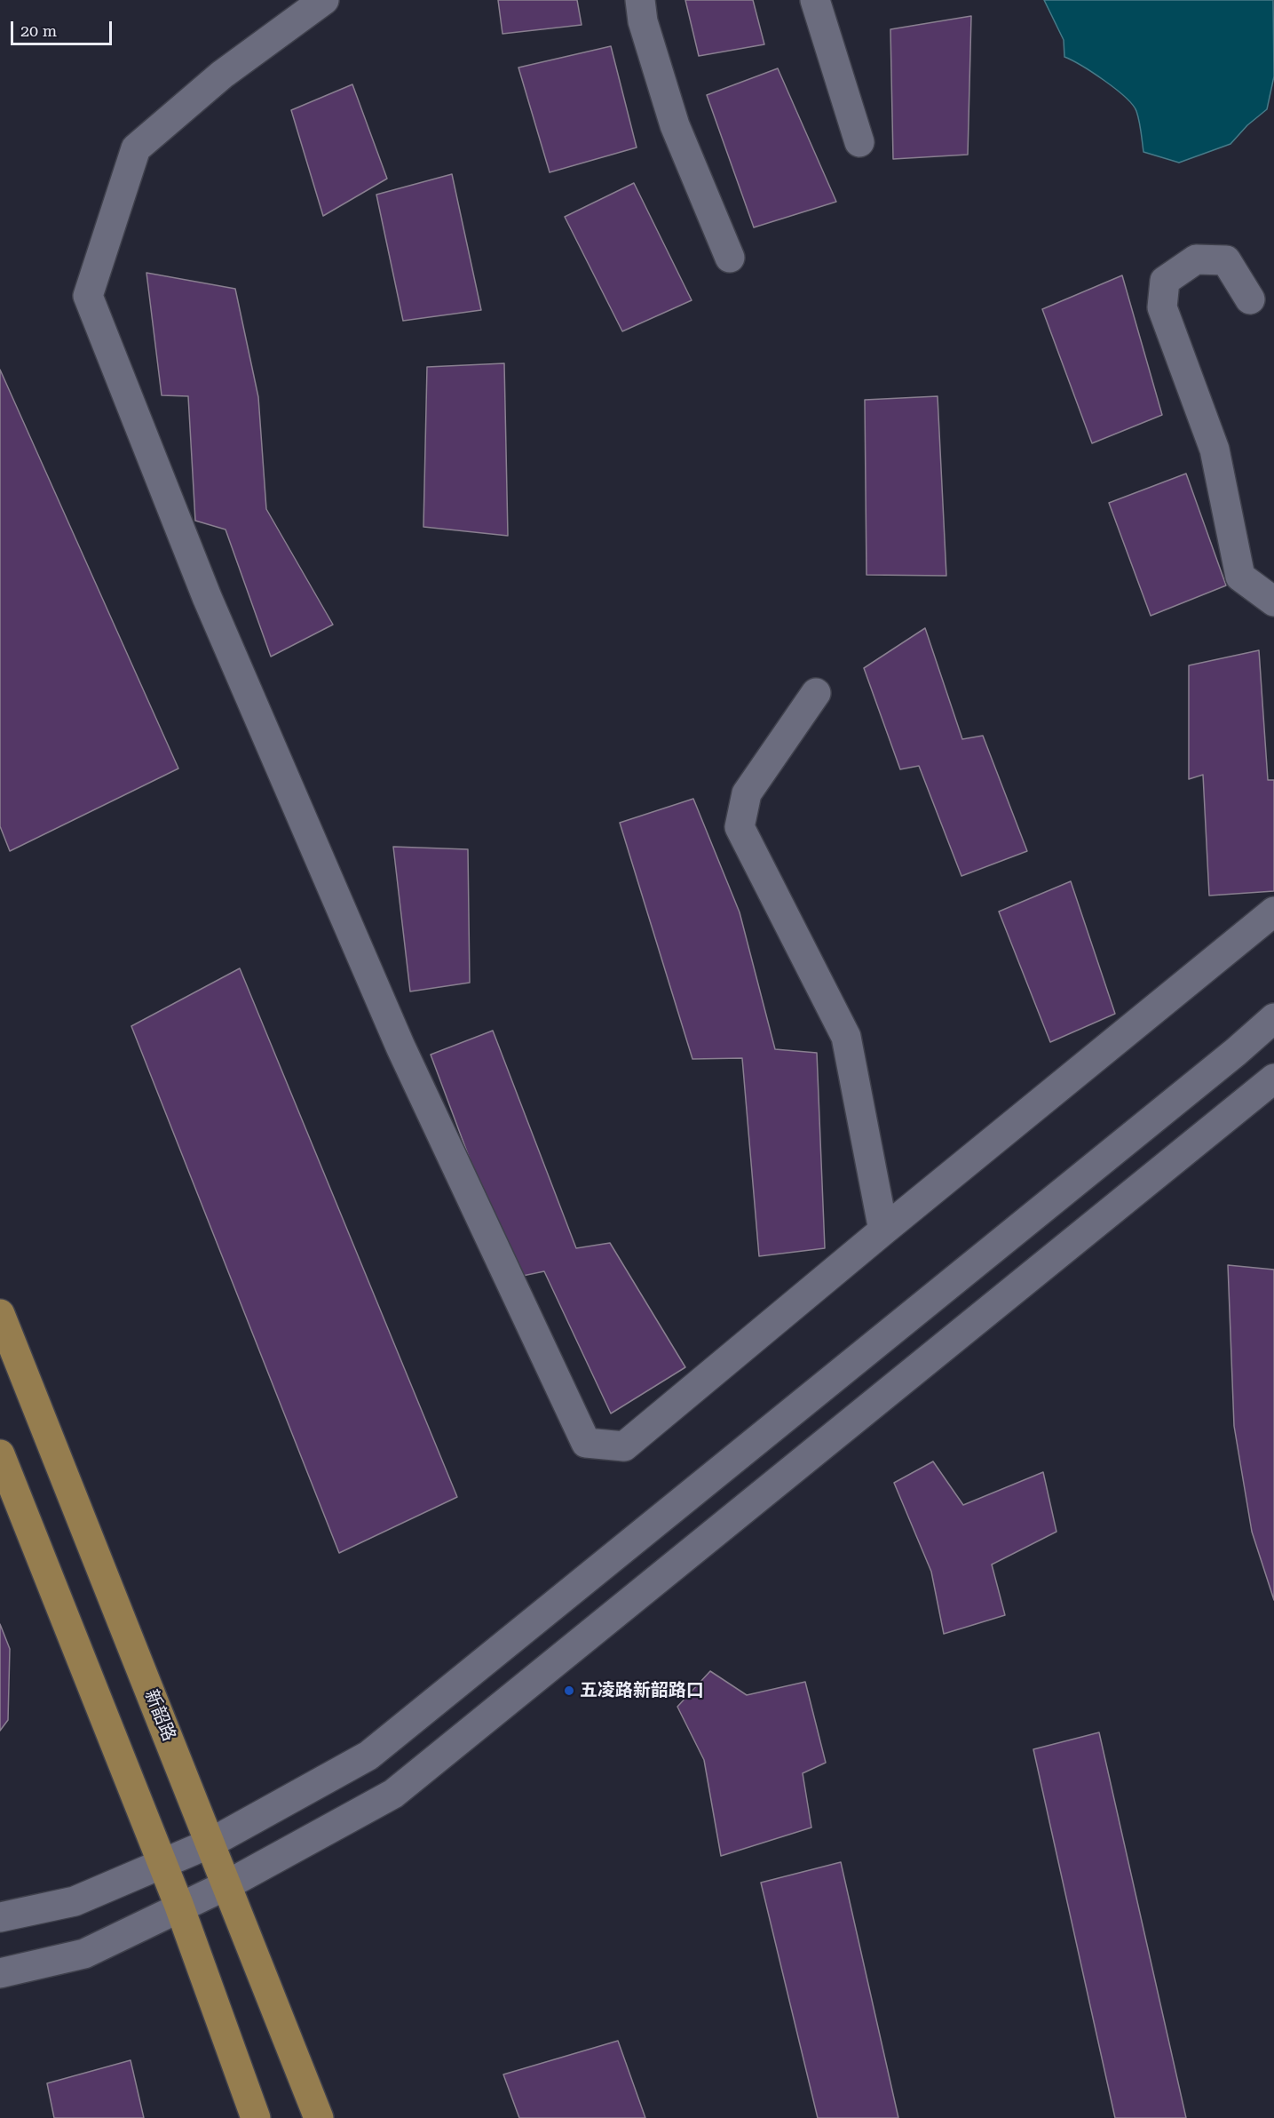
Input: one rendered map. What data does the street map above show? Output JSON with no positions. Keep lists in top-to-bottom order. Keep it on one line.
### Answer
{"streets":{"main road":["新韶路"]},"places":["五凌路新韶路口"],"scale_bar":"20 m"}
